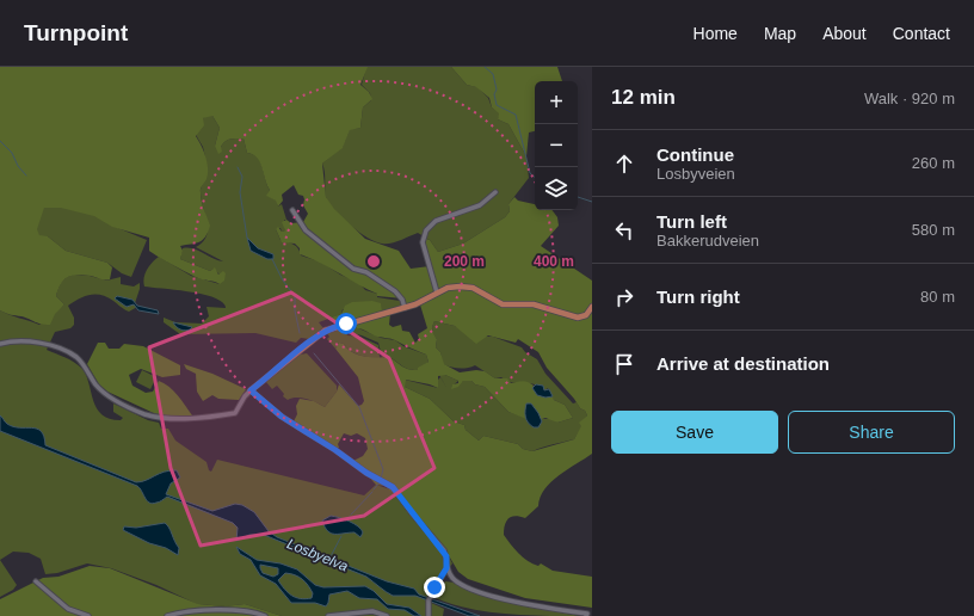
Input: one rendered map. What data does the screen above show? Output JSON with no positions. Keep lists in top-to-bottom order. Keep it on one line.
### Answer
{"water":["Losbyelva"],"page":{"header":"Turnpoint","nav":["Home","Map","About","Contact"],"heading":["12 min","Walk · 920 m"],"map_buttons":["+","−"],"list":[["Continue","Losbyveien","260 m"],["Turn left","Bakkerudveien","580 m"],["Turn right","80 m"],"Arrive at destination"],"buttons":["Save","Share"]},"rings":["200 m","400 m"]}
